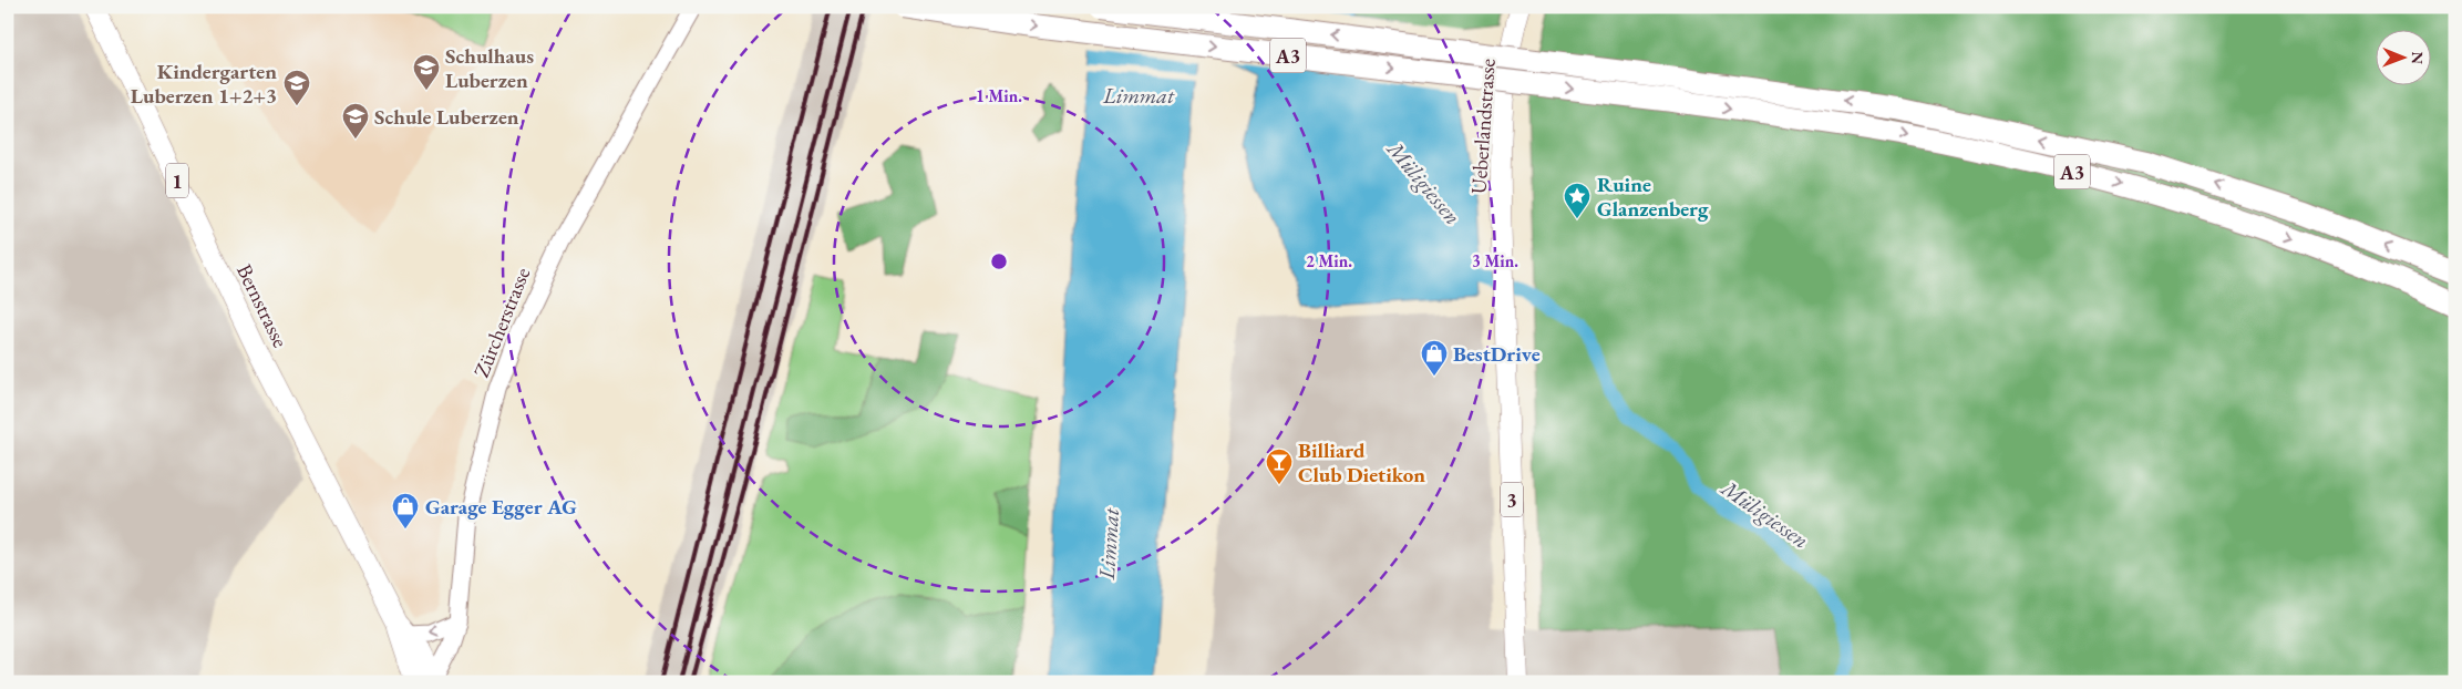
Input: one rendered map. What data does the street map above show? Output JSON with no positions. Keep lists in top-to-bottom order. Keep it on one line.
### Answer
{"streets":{"highway":["A3"],"main road":["Ueberlandstrasse","1","Bernstrasse","Zürcherstrasse","3"]},"crossings":[["Bernstrasse","Zürcherstrasse"]],"water":["Limmat","Müligiessen"],"places":{"school or university":["Schulhaus Luberzen","Kindergarten Luberzen 1+2+3","Schule Luberzen"],"place":["Ruine Glanzenberg"],"shop":["BestDrive","Garage Egger AG"],"bar":["Billiard Club Dietikon"]},"north":"right","rings":["1 Min.","2 Min.","3 Min."]}
